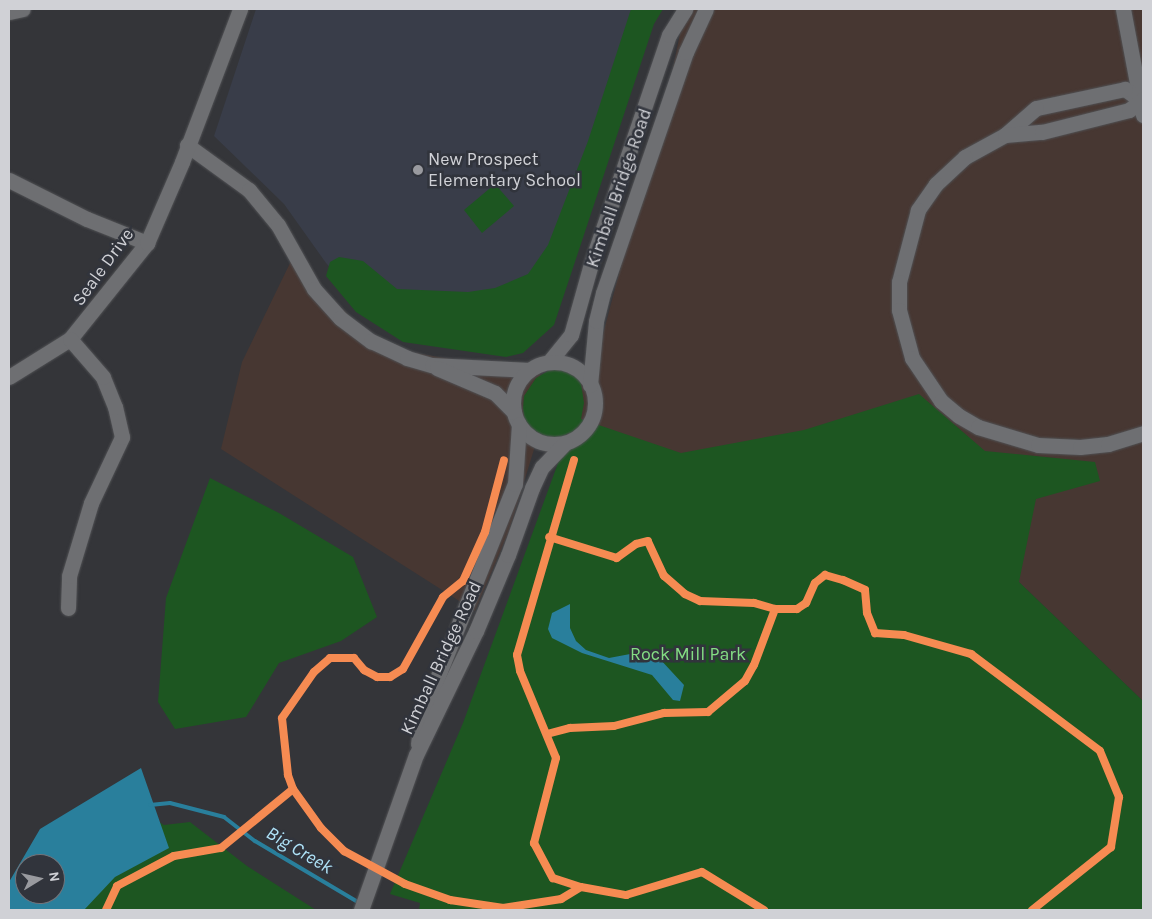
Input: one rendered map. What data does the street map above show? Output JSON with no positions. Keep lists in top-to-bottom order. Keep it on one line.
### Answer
{"streets":{"street":["Kimball Bridge Road","Seale Drive"]},"water":["Big Creek"],"parks":["Rock Mill Park"],"places":["New Prospect Elementary School"],"north":"right"}
